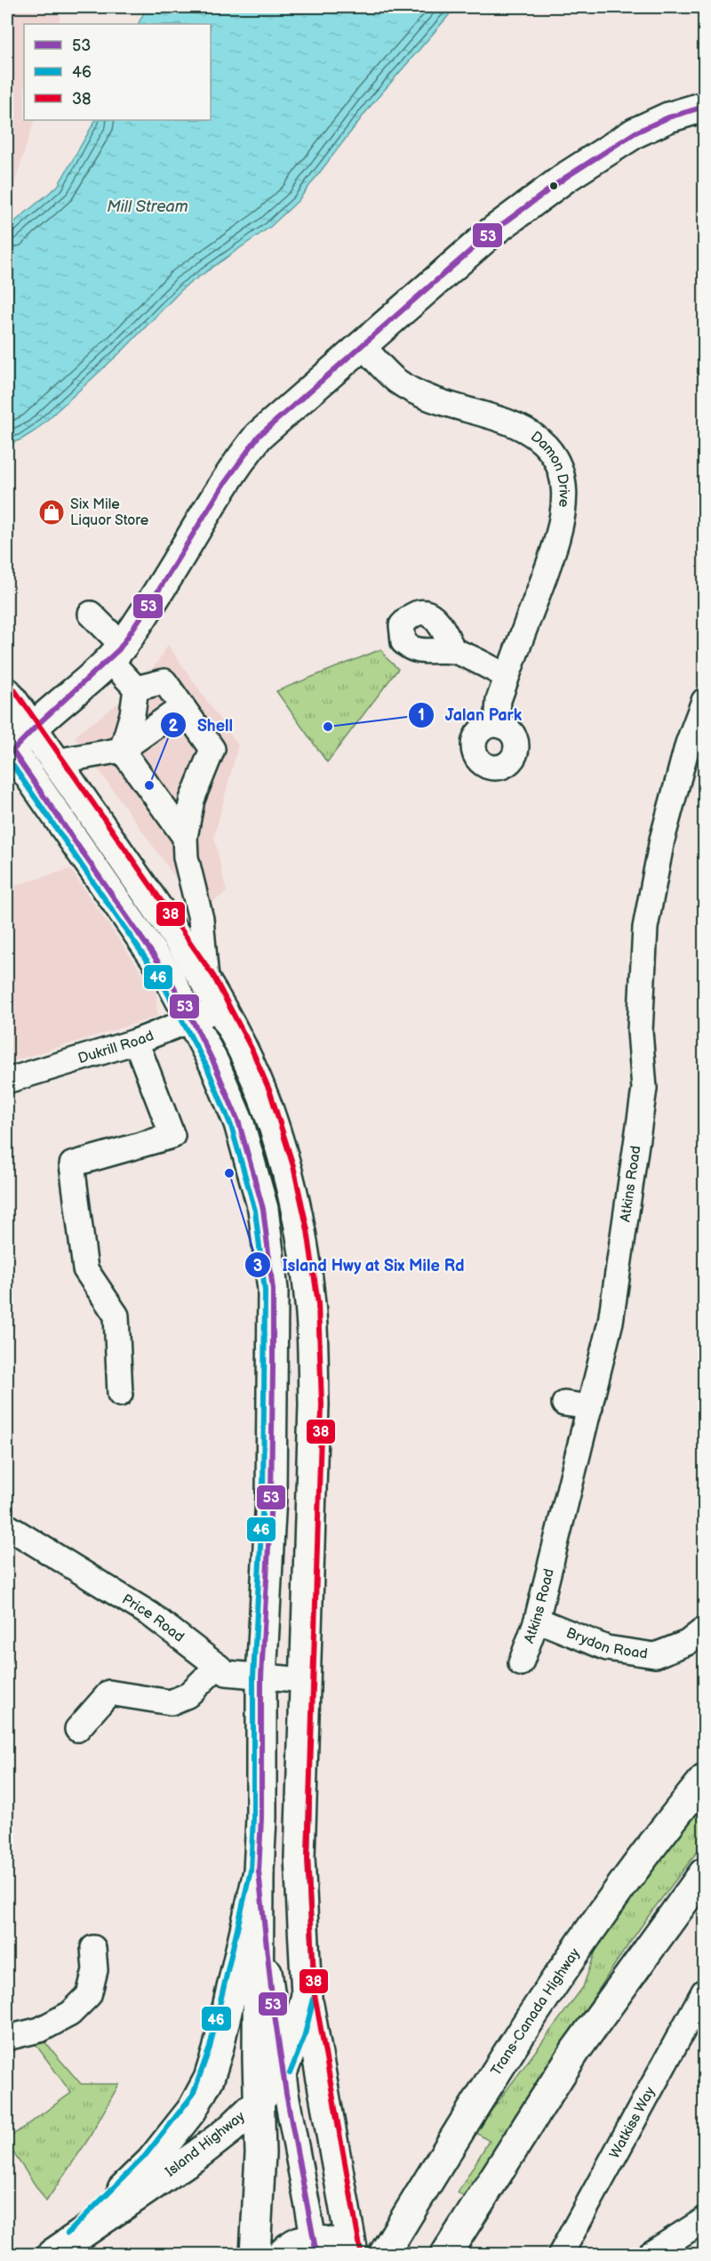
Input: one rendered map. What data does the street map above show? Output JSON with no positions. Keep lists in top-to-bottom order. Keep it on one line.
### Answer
{"streets":{"main road":["Trans-Canada Highway","Island Highway"],"street":["Damon Drive","Dukrill Road","Atkins Road","Price Road","Brydon Road","Watkiss Way"]},"crossings":[["Dukrill Road","Island Highway"],["Atkins Road","Brydon Road"],["Price Road","Island Highway"]],"water":["Mill Stream"],"places":{"shop":["Six Mile Liquor Store"],"other":["Jalan Park","Shell","Island Hwy at Six Mile Rd"]},"lines":["transit line 53","transit line 38","transit line 46"],"legend":["53","46","38"]}
